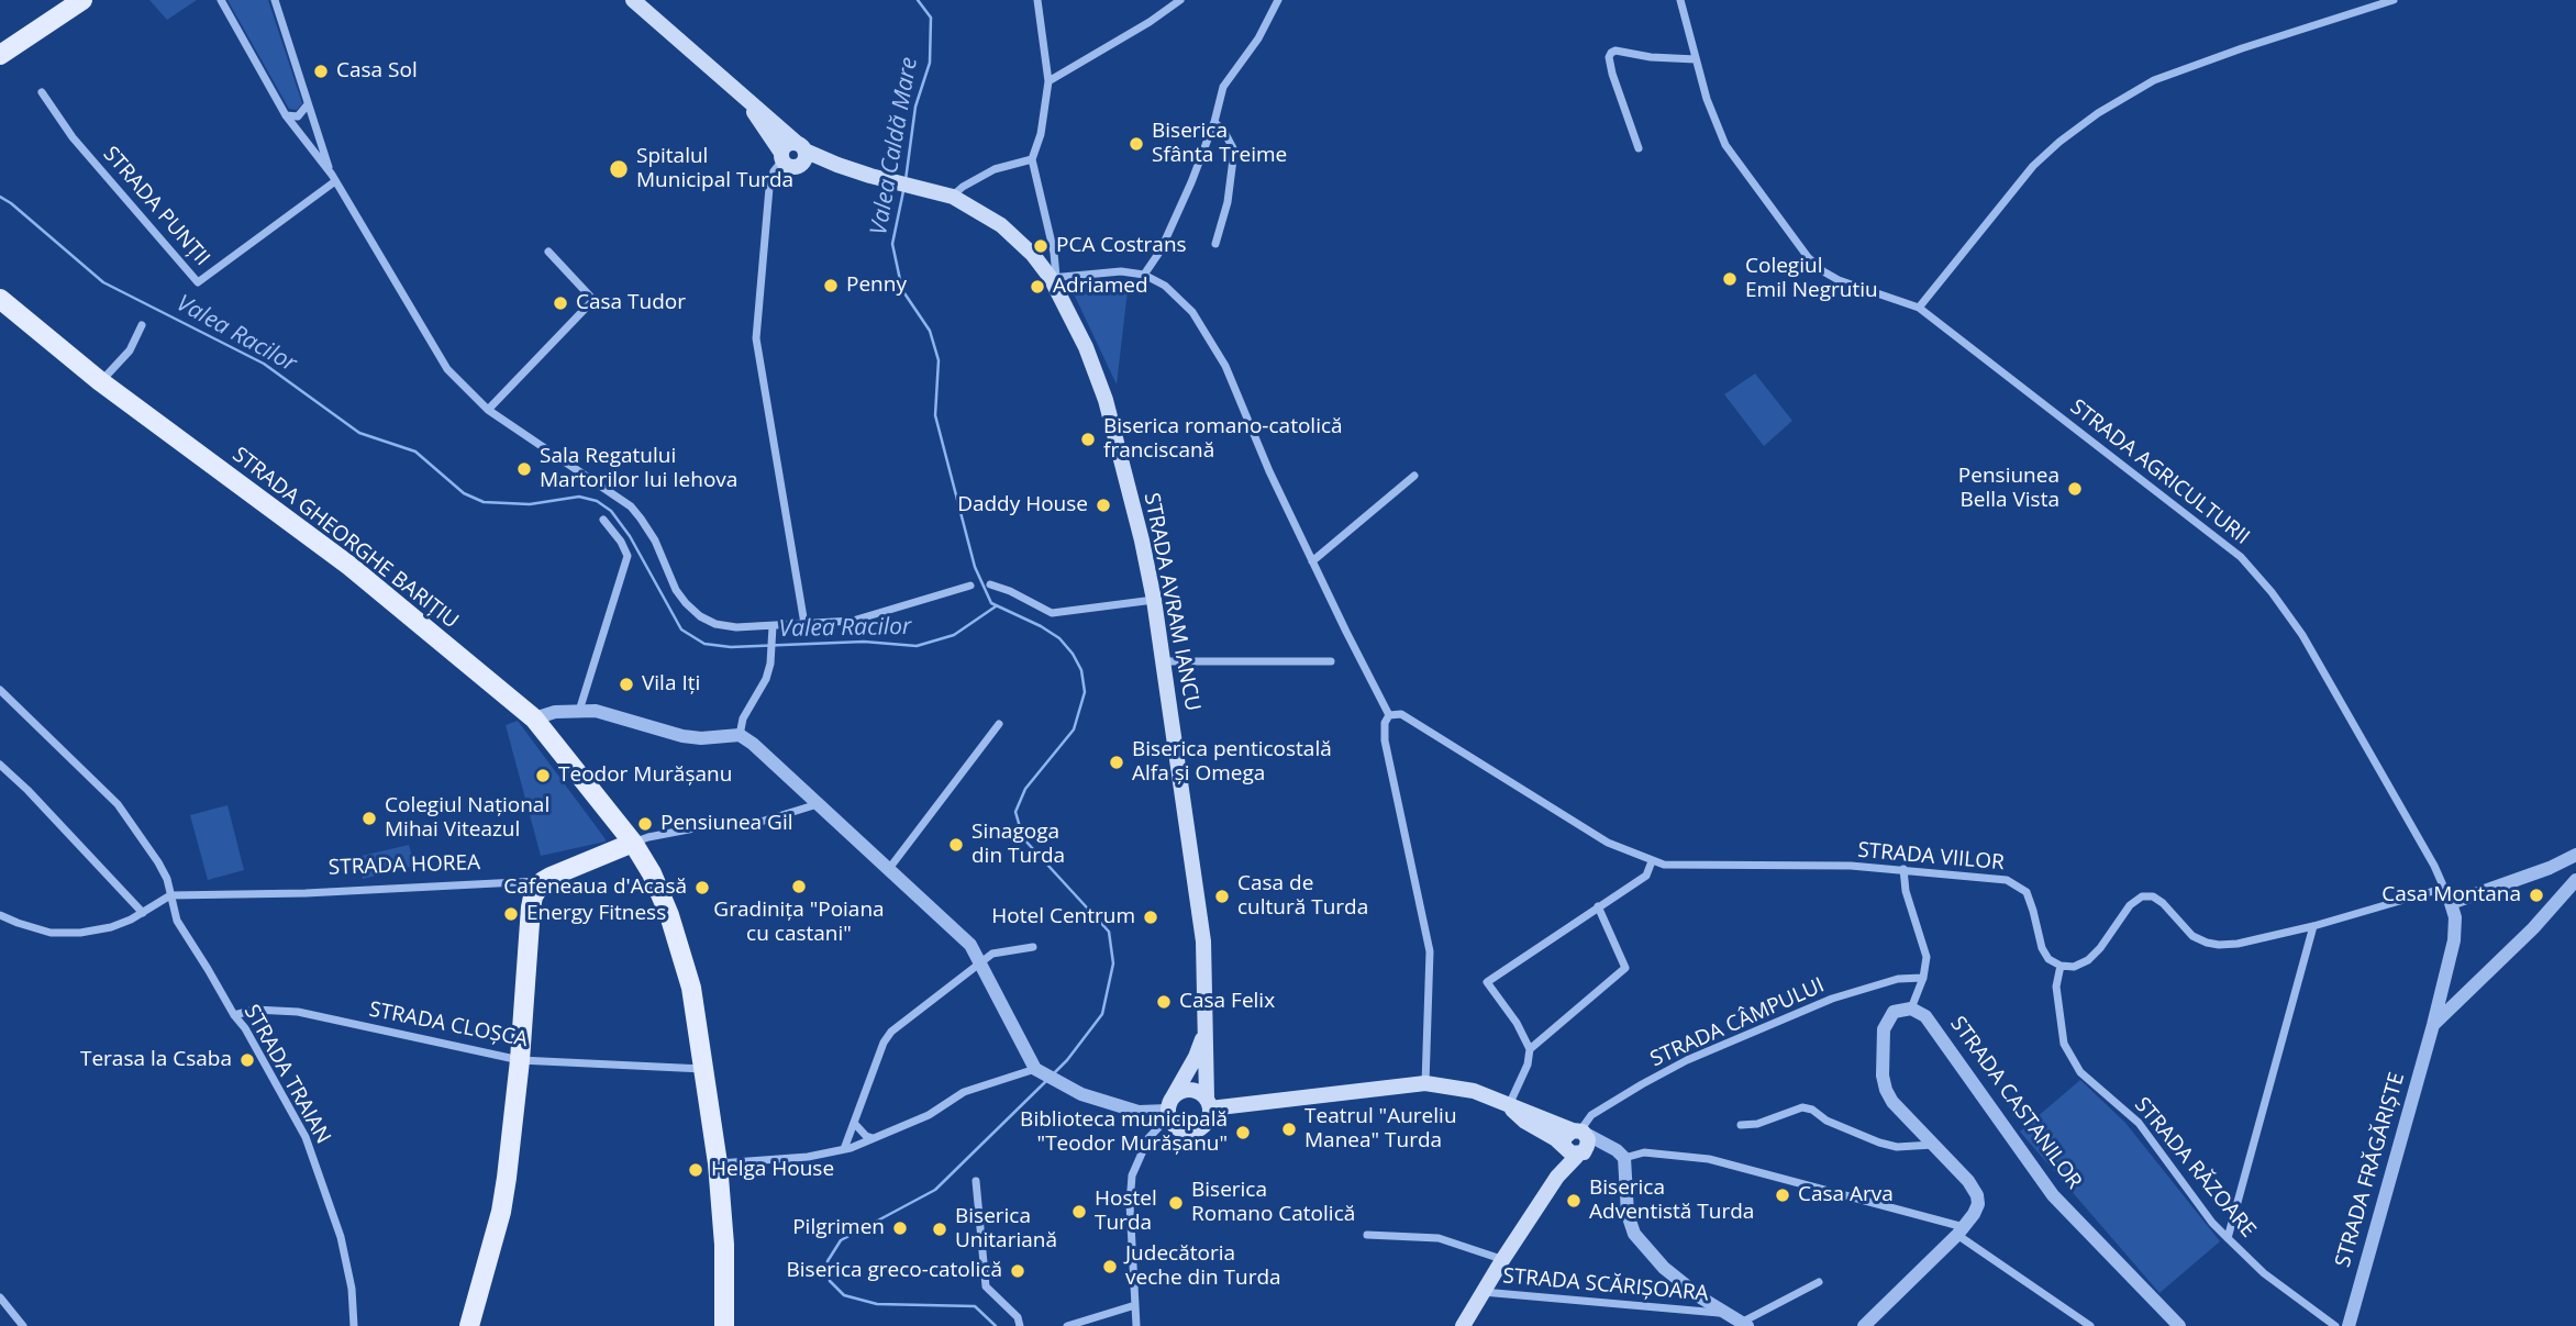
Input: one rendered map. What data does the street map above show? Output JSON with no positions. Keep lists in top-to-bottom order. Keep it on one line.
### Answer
{"streets":{"main road":["STRADA GHEORGHE BARIȚIU","STRADA AVRAM IANCU","STRADA HOREA"],"street":["STRADA PUNȚII","STRADA AGRICULTURII","STRADA VIILOR","STRADA CÂMPULUI","STRADA CLOȘCA","STRADA TRAIAN","STRADA CASTANILOR","STRADA RĂZOARE","STRADA FRĂGĂRIȘTE","STRADA SCĂRIȘOARA"]},"crossings":[["STRADA AGRICULTURII","STRADA FRĂGĂRIȘTE"],["STRADA GHEORGHE BARIȚIU","STRADA HOREA"],["STRADA GHEORGHE BARIȚIU","STRADA CLOȘCA"],["STRADA VIILOR","STRADA RĂZOARE"],["STRADA HOREA","STRADA TRAIAN"],["STRADA CLOȘCA","STRADA TRAIAN"]],"water":["Valea Caldă Mare","Valea Racilor"],"places":["Casa Sol","Biserica Sfânta Treime","Spitalul Municipal Turda","PCA Costrans","Colegiul Emil Negrutiu","Penny","Adriamed","Casa Tudor","Biserica romano-catolică franciscană","Sala Regatului Martorilor lui Iehova","Pensiunea Bella Vista","Daddy House","Vila Iți","Biserica penticostală Alfa și Omega","Teodor Murășanu","Colegiul Național Mihai Viteazul","Pensiunea Gil","Sinagoga din Turda","Gradinița \"Poiana cu castani\"","Cafeneaua d'Acasă","Casa Montana","Casa de cultură Turda","Energy Fitness","Hotel Centrum","Casa Felix","Terasa la Csaba","Teatrul \"Aureliu Manea\" Turda","Biblioteca municipală \"Teodor Murășanu\"","Helga House","Casa Arva","Biserica Adventistă Turda","Biserica Romano Catolică","Hostel Turda","Pilgrimen","Biserica Unitariană","Judecătoria veche din Turda","Biserica greco-catolică"]}
